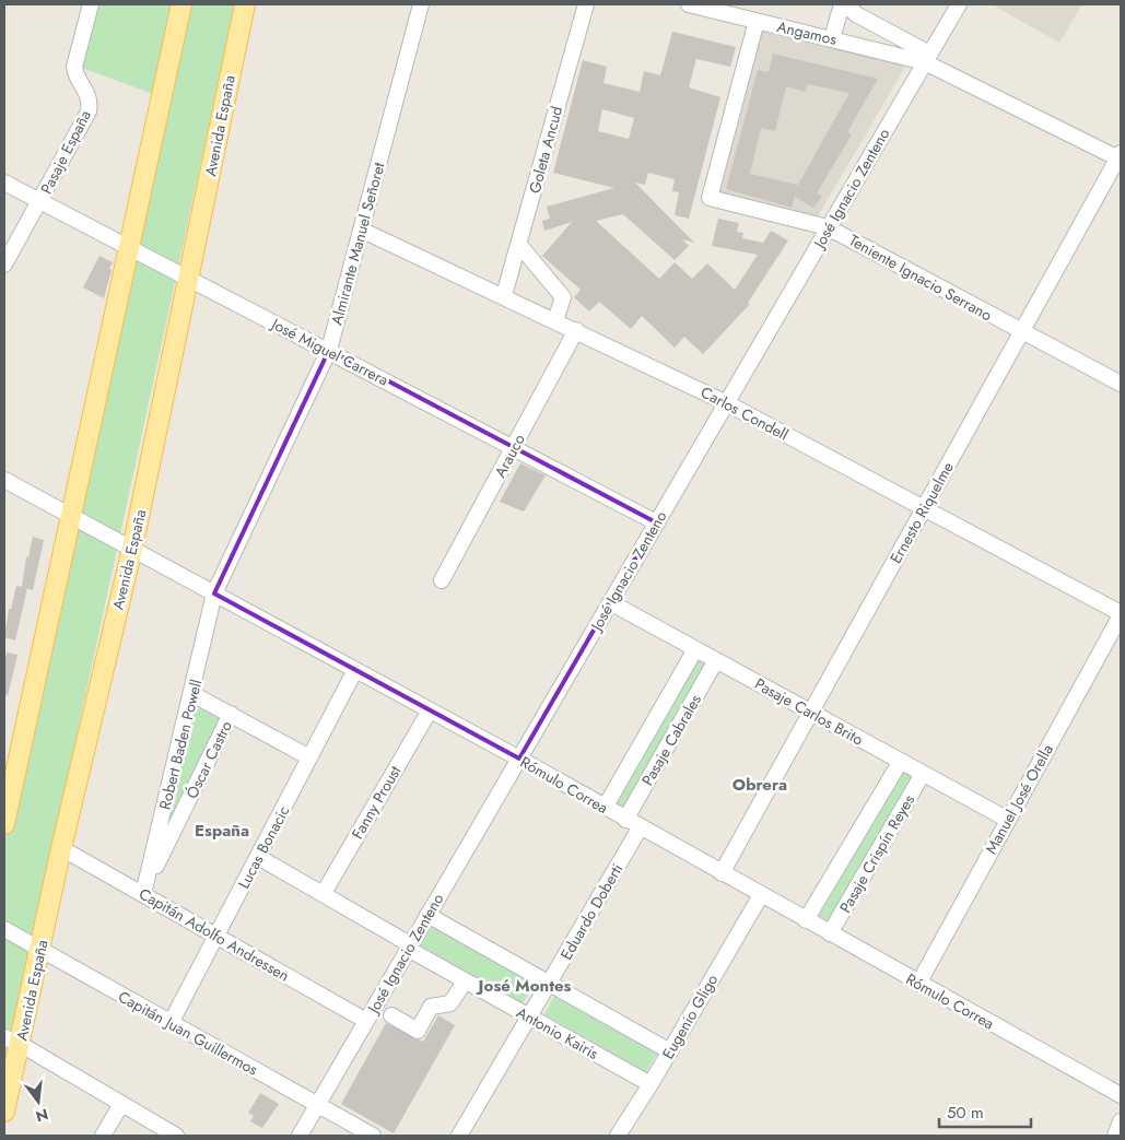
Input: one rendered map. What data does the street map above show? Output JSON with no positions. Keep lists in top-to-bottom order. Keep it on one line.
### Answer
{"streets":{"main road":["Avenida España"],"street":["Angamos","Goleta Ancud","Pasaje España","José Ignacio Zenteno","Almirante Manuel Señoret","Teniente Ignacio Serrano","José Miguel Carrera","Carlos Condell","Arauco","Ernesto Riquelme","Pasaje Carlos Brito","Pasaje Cabrales","Robert Baden Powell","Óscar Castro","Rómulo Correa","Manuel José Orella","Fanny Proust","Lucas Bonacic","Pasaje Crispín Reyes","Eduardo Doberti","Capitán Adolfo Andressen","Eugenio Gligo","Capitán Juan Guillermos","Antonio Kairis"]},"crossings":[["Angamos","José Ignacio Zenteno"],["Angamos","Teniente Ignacio Serrano"],["Avenida España","José Miguel Carrera"],["Avenida España","Rómulo Correa"],["Avenida España","Capitán Adolfo Andressen"],["Avenida España","Capitán Juan Guillermos"],["Goleta Ancud","Carlos Condell"],["Pasaje España","José Miguel Carrera"],["José Ignacio Zenteno","Teniente Ignacio Serrano"],["José Ignacio Zenteno","José Miguel Carrera"],["José Ignacio Zenteno","Carlos Condell"],["José Ignacio Zenteno","Pasaje Carlos Brito"],["José Ignacio Zenteno","Rómulo Correa"],["José Ignacio Zenteno","Capitán Adolfo Andressen"],["José Ignacio Zenteno","Capitán Juan Guillermos"],["José Ignacio Zenteno","Antonio Kairis"],["Almirante Manuel Señoret","José Miguel Carrera"],["Almirante Manuel Señoret","Carlos Condell"],["Almirante Manuel Señoret","Robert Baden Powell"],["Almirante Manuel Señoret","Rómulo Correa"],["Teniente Ignacio Serrano","Ernesto Riquelme"],["José Miguel Carrera","Arauco"],["Carlos Condell","Arauco"],["Carlos Condell","Ernesto Riquelme"],["Carlos Condell","Manuel José Orella"],["Ernesto Riquelme","Pasaje Carlos Brito"],["Ernesto Riquelme","Rómulo Correa"],["Pasaje Carlos Brito","Pasaje Cabrales"],["Pasaje Carlos Brito","Manuel José Orella"],["Pasaje Carlos Brito","Pasaje Crispín Reyes"],["Pasaje Cabrales","Rómulo Correa"],["Robert Baden Powell","Óscar Castro"],["Robert Baden Powell","Rómulo Correa"],["Robert Baden Powell","Capitán Adolfo Andressen"],["Óscar Castro","Capitán Adolfo Andressen"],["Rómulo Correa","Manuel José Orella"],["Rómulo Correa","Fanny Proust"],["Rómulo Correa","Lucas Bonacic"],["Rómulo Correa","Pasaje Crispín Reyes"],["Rómulo Correa","Eduardo Doberti"],["Rómulo Correa","Eugenio Gligo"],["Fanny Proust","Antonio Kairis"],["Lucas Bonacic","Capitán Adolfo Andressen"],["Lucas Bonacic","Capitán Juan Guillermos"],["Lucas Bonacic","Antonio Kairis"],["Eduardo Doberti","Antonio Kairis"],["Eugenio Gligo","Antonio Kairis"]],"districts":["Obrera","España","José Montes"],"scale_bar":"50 m","north":"bottom"}
